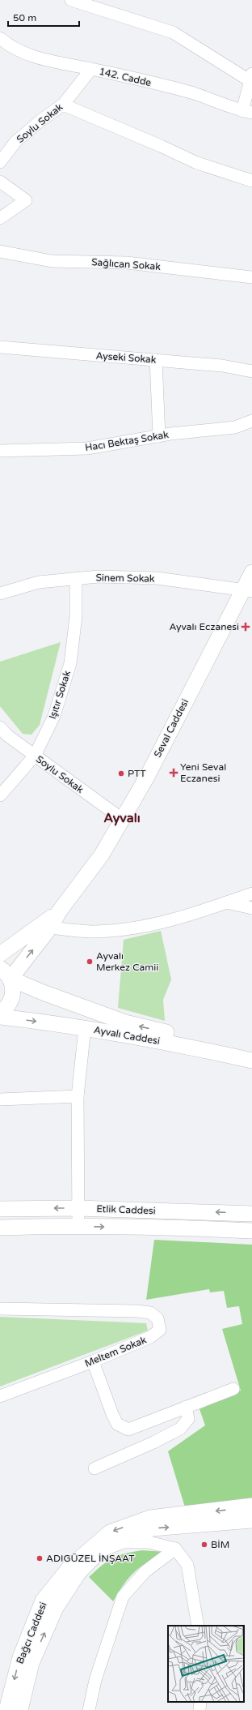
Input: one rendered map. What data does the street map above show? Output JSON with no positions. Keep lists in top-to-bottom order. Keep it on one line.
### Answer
{"streets":{"main road":["Seval Caddesi","Ayvalı Caddesi","Etlik Caddesi","Bağcı Caddesi"],"street":["142. Cadde","Soylu Sokak","Sağlıcan Sokak","Ayseki Sokak","Hacı Bektaş Sokak","Sinem Sokak","Işıtır Sokak","Meltem Sokak"]},"crossings":[["142. Cadde","Soylu Sokak"],["Soylu Sokak","Işıtır Sokak"],["Soylu Sokak","Seval Caddesi"],["Sinem Sokak","Işıtır Sokak"],["Sinem Sokak","Seval Caddesi"],["Seval Caddesi","Ayvalı Caddesi"]],"districts":["Ayvalı"],"places":{"health":["Ayvalı Eczanesi","Yeni Seval Eczanesi"],"other":["PTT","Ayvalı Merkez Camii","BİM","ADIGÜZEL İNŞAAT"]},"scale_bar":"50 m"}
